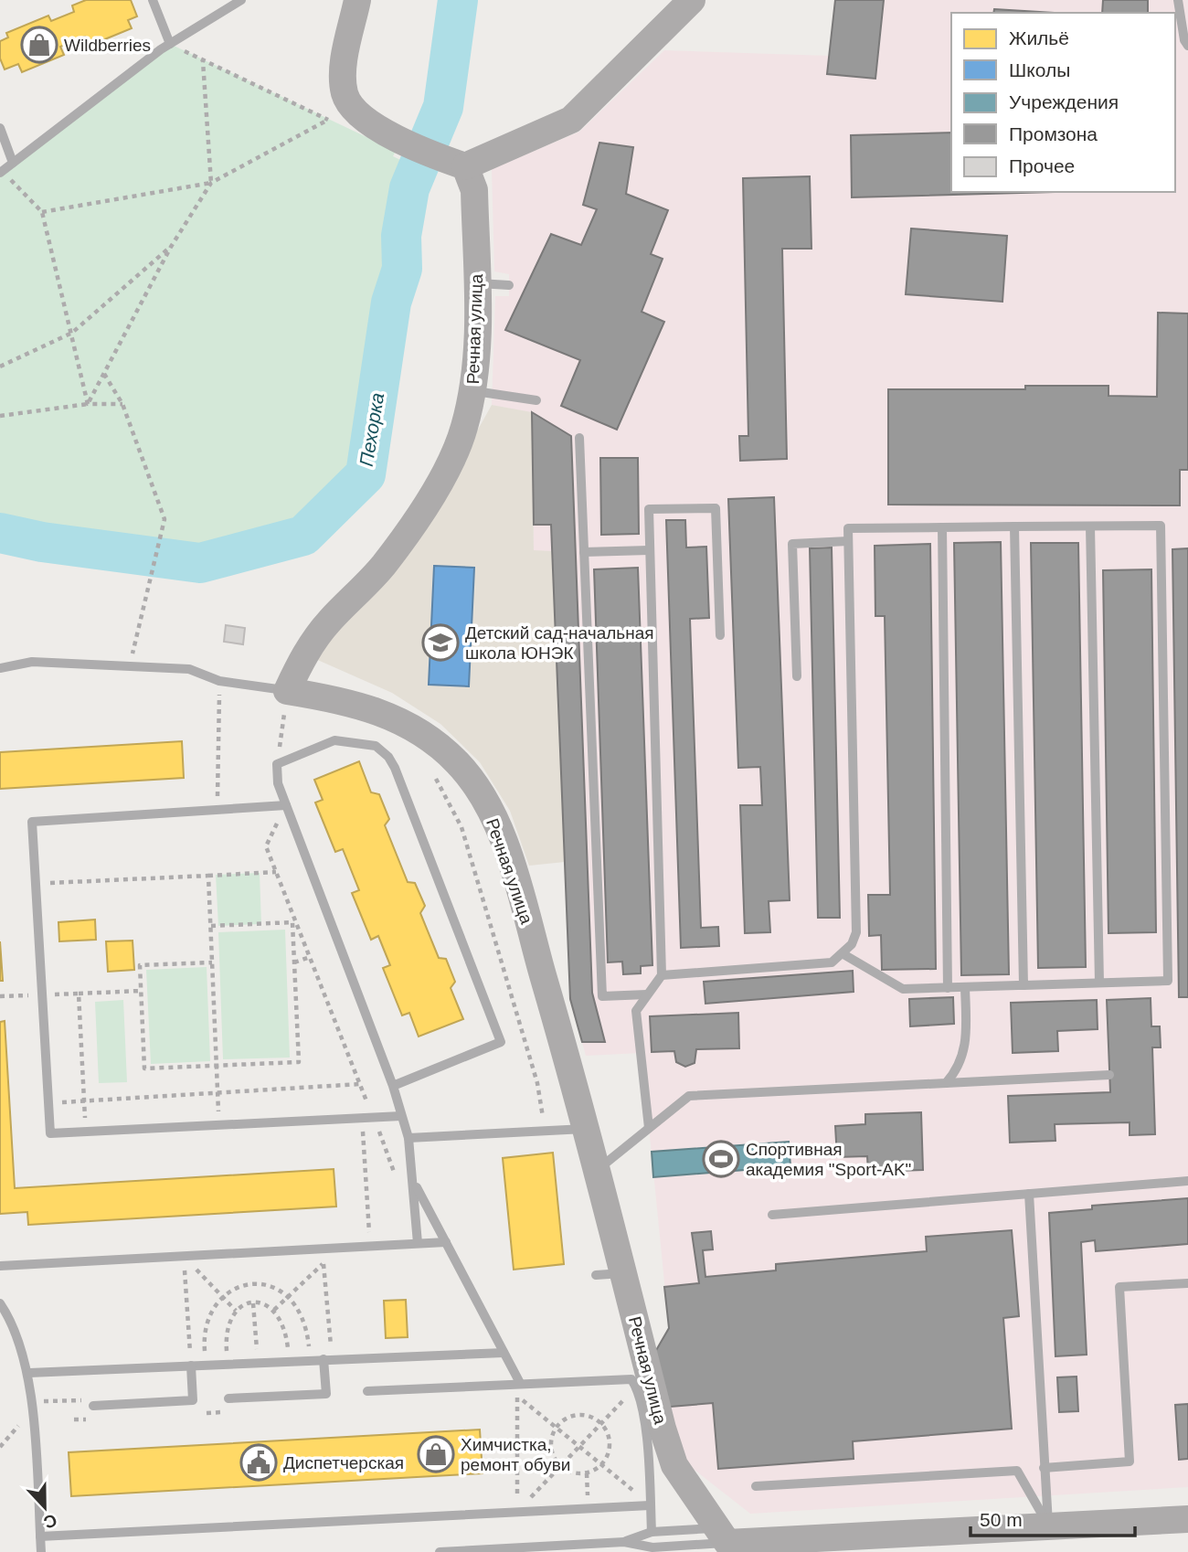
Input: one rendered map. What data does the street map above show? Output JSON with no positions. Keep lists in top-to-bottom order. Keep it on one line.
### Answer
{"streets":{"street":["Речная улица"]},"water":["Пехорка"],"places":{"shop":["Wildberries","Химчистка, ремонт обуви"],"school or university":["Детский сад-начальная школа ЮНЭК"],"sports":["Спортивная академия \"Sport-AK\""],"public building":["Диспетчерская"]},"legend":["Жильё","Школы","Учреждения","Промзона","Прочее"],"scale_bar":"50 m","north":"bottom"}
